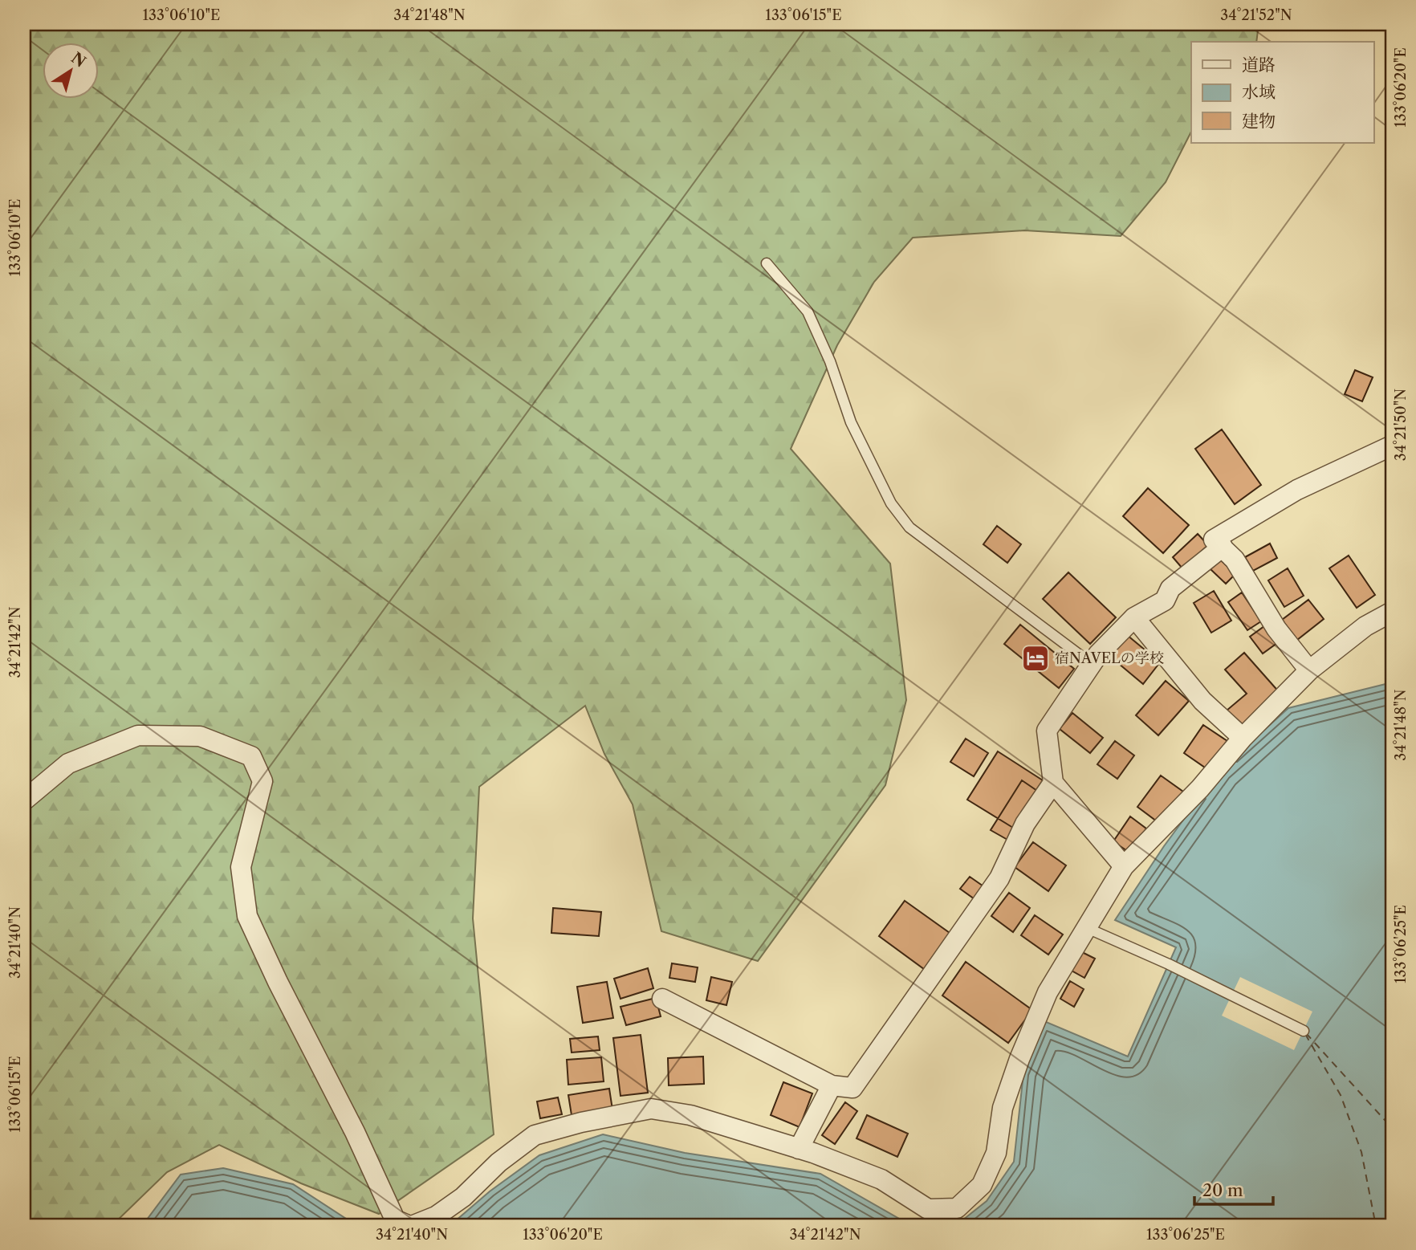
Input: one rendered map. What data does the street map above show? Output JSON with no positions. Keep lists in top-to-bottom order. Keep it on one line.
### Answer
{"places":{"hotel":["宿NAVELの学校"]},"legend":["道路","水域","建物"],"scale_bar":"20 m","north":"top right","coordinates":["133°06'10\"E","34°21'48\"N","133°06'15\"E","34°21'52\"N","133°06'20\"E","34°21'50\"N","34°21'42\"N","34°21'40\"N","133°06'25\"E"]}
